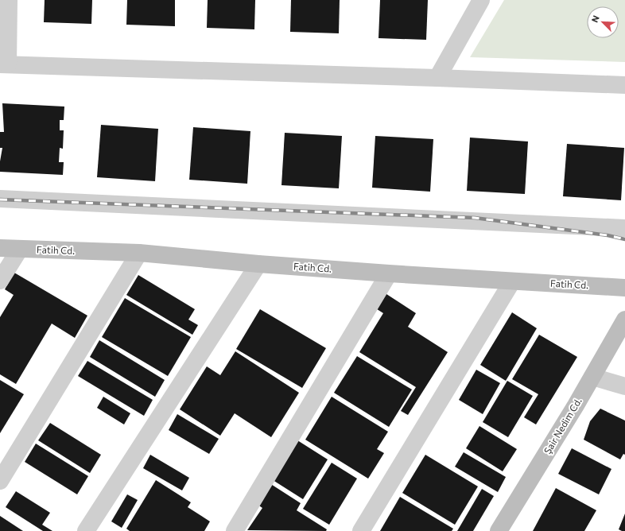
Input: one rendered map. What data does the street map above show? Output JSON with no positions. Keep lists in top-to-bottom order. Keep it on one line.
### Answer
{"streets":{"street":["Fatih Cd.","Şair Nedim Cd."]},"north":"top left"}
